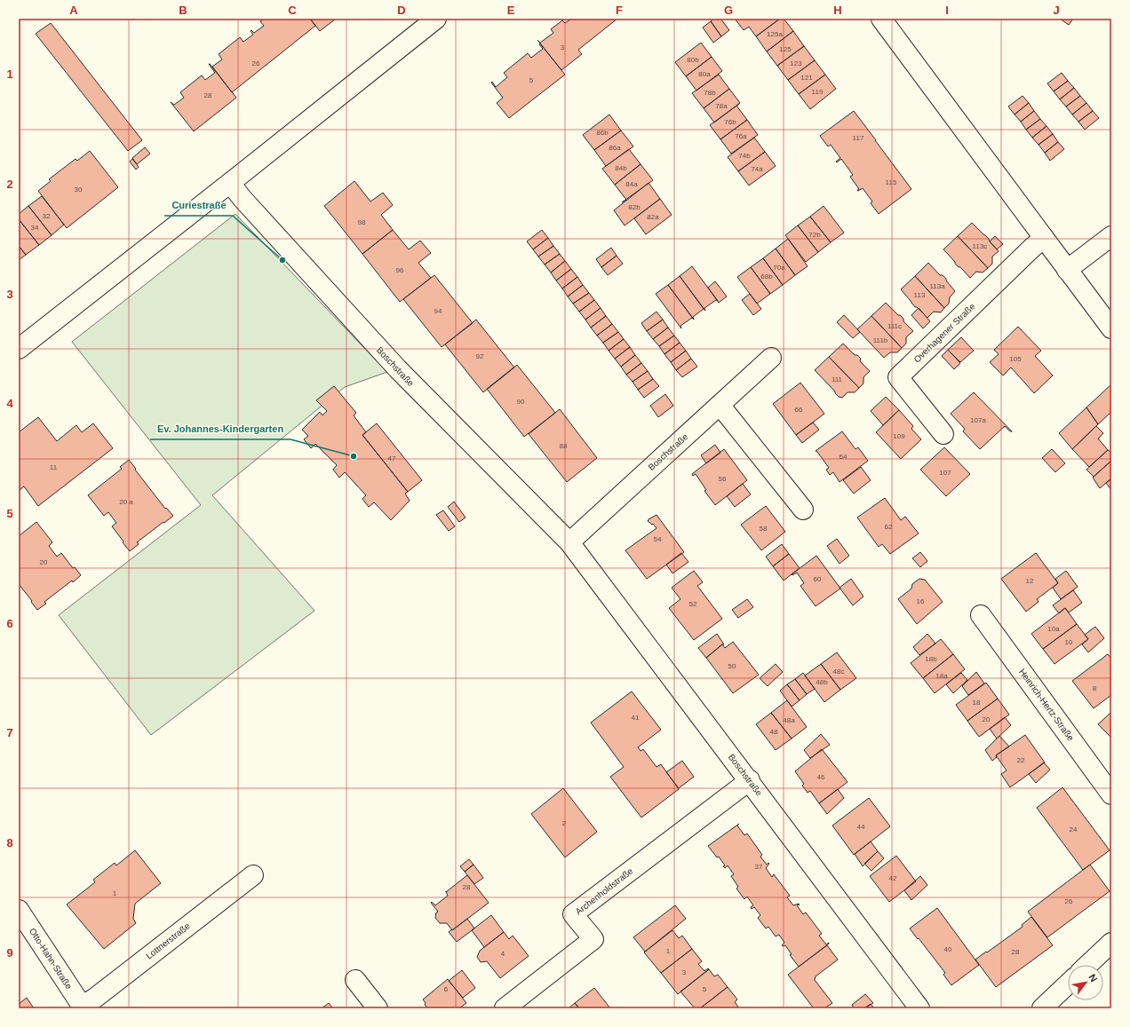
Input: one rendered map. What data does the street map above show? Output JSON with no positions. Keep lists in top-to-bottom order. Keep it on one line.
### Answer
{"streets":{"street":["Overhagener Straße","Boschstraße","Heinrich-Hertz-Straße","Archenholdstraße","Lottnerstraße","Otto-Hahn-Straße"]},"crossings":[["Boschstraße","Archenholdstraße"],["Lottnerstraße","Otto-Hahn-Straße"]],"places":["Curiestraße","Ev. Johannes-Kindergarten"],"house_numbers":["125a","3","125","80b","26","123","80a","121","5","119","78b","28","78a","76b","86b","76a","117","86a","74b","84b","74a","115","84a","30","82b","32","82a","98","34","72b","113c","70a","96","68b","113a","113","94","111c","111b","92","105","111","90","66","107a","109","88","64","47","11","107","56","20 a","62","58","54","20","60","12","16","52","10a","10","18b","50","48c","18a","48b","8","18","41","20","48a","48","22","46","2","44","24","37","42","28","1","26","40","1","28","4","3","6","5"],"north":"top right","grid":{"columns":["A","B","C","D","E","F","G","H","I","J"],"rows":["1","2","3","4","5","6","7","8","9"]}}
